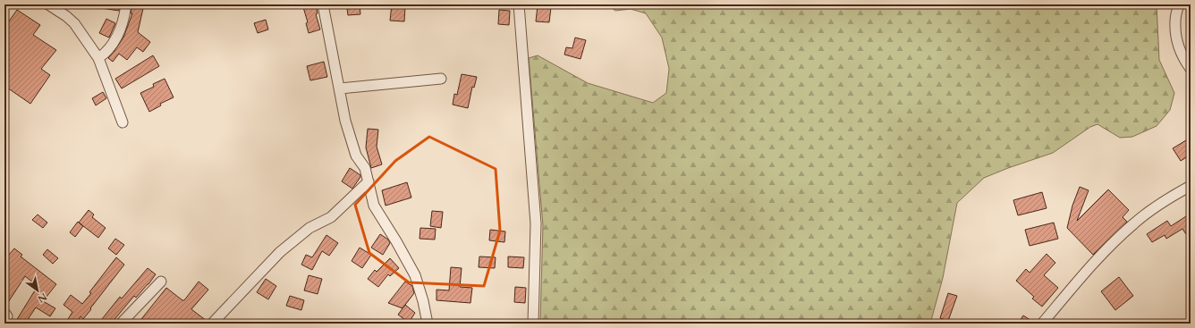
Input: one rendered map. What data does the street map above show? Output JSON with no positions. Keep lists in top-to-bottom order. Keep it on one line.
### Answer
{"north":"bottom right"}
